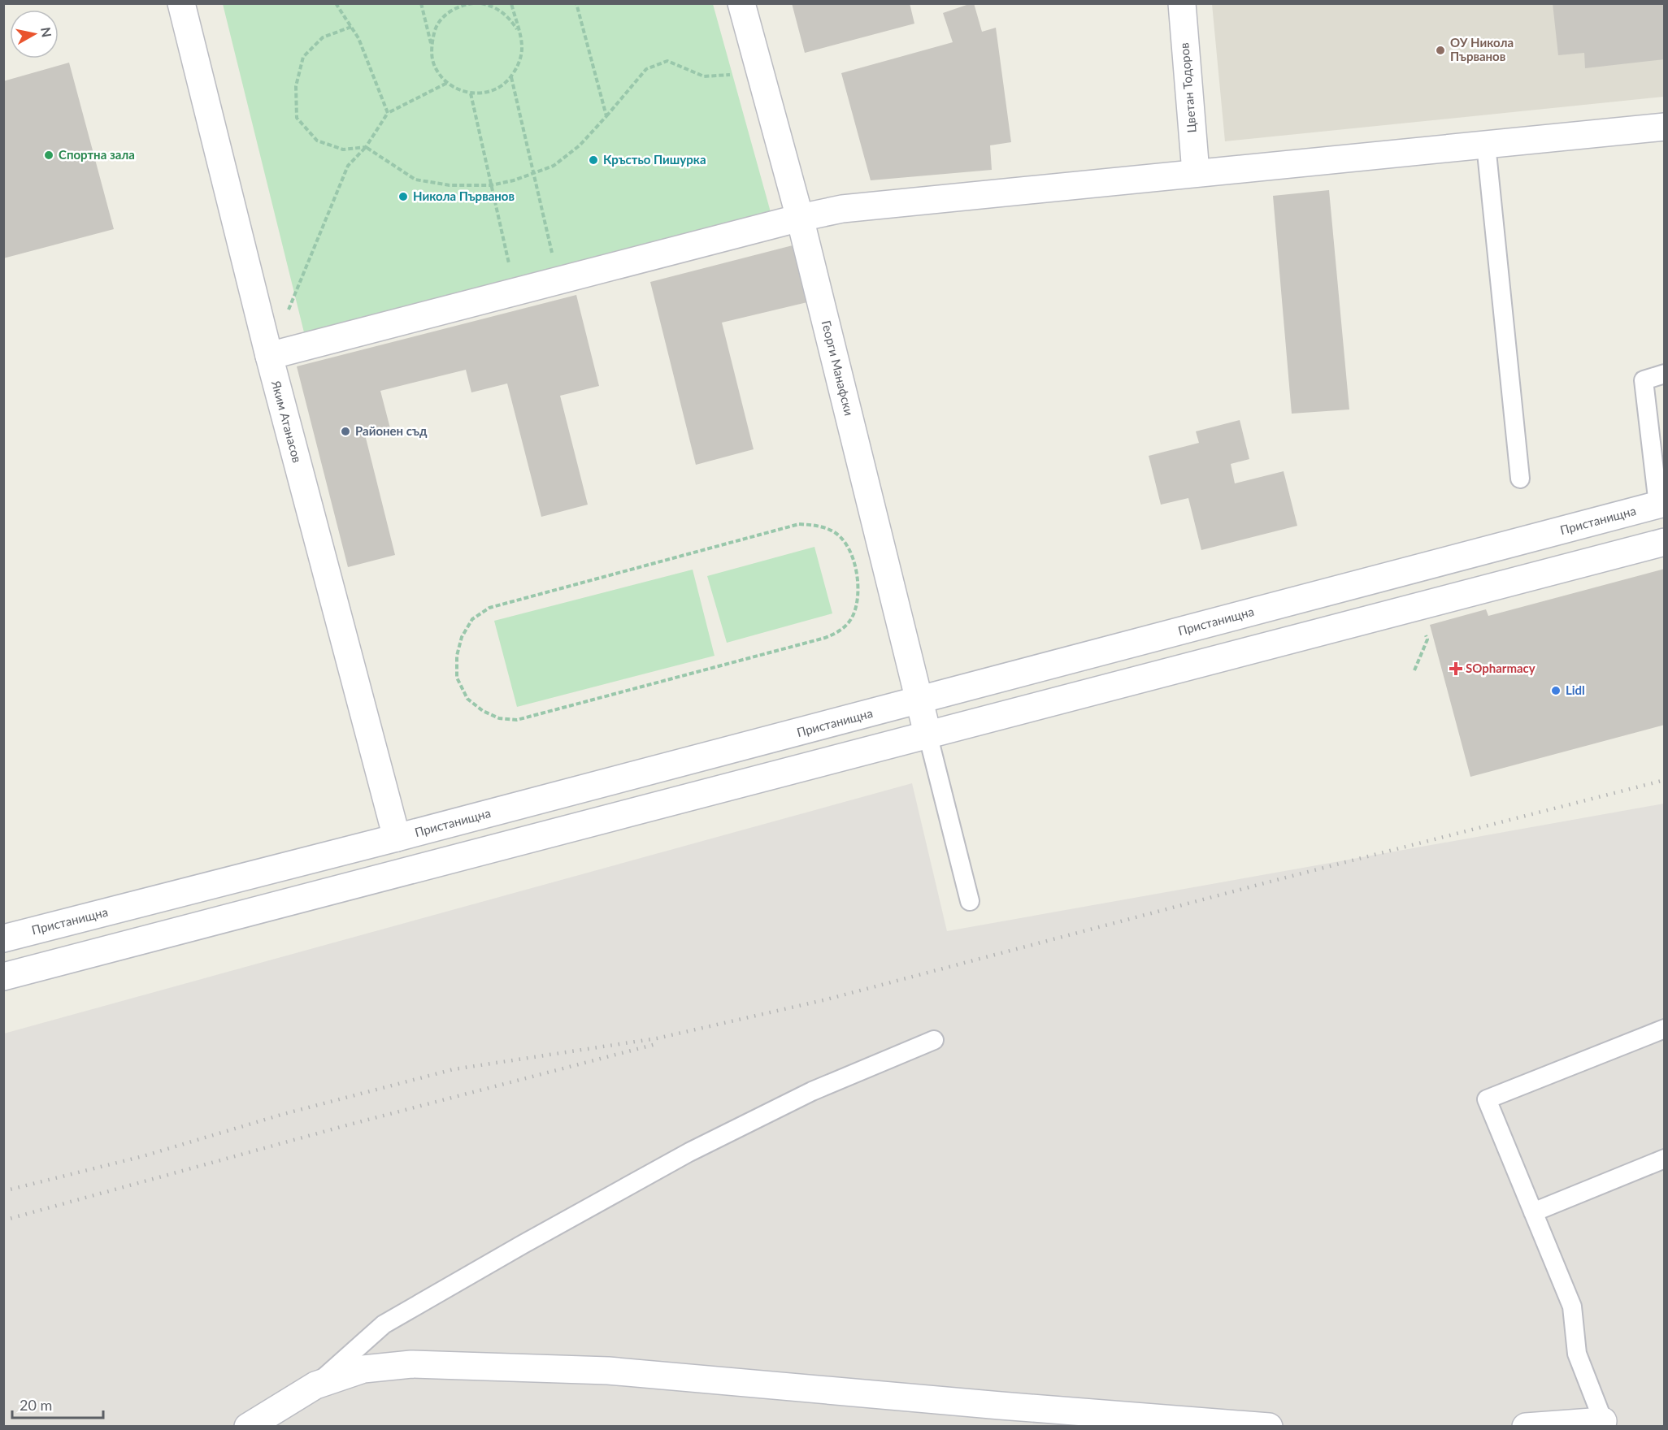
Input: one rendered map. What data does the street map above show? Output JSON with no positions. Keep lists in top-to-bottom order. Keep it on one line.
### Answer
{"streets":{"street":["Цветан Тодоров","Георги Манафски","Яким Атанасов","Пристанищна"]},"crossings":[["Георги Манафски","Пристанищна"],["Яким Атанасов","Пристанищна"]],"places":{"other":["ОУ Никола Първанов","Спортна зала","Кръстьо Пишурка","Никола Първанов","Районен съд","Lidl"],"health":["SOpharmacy"]},"scale_bar":"20 m","north":"right"}
